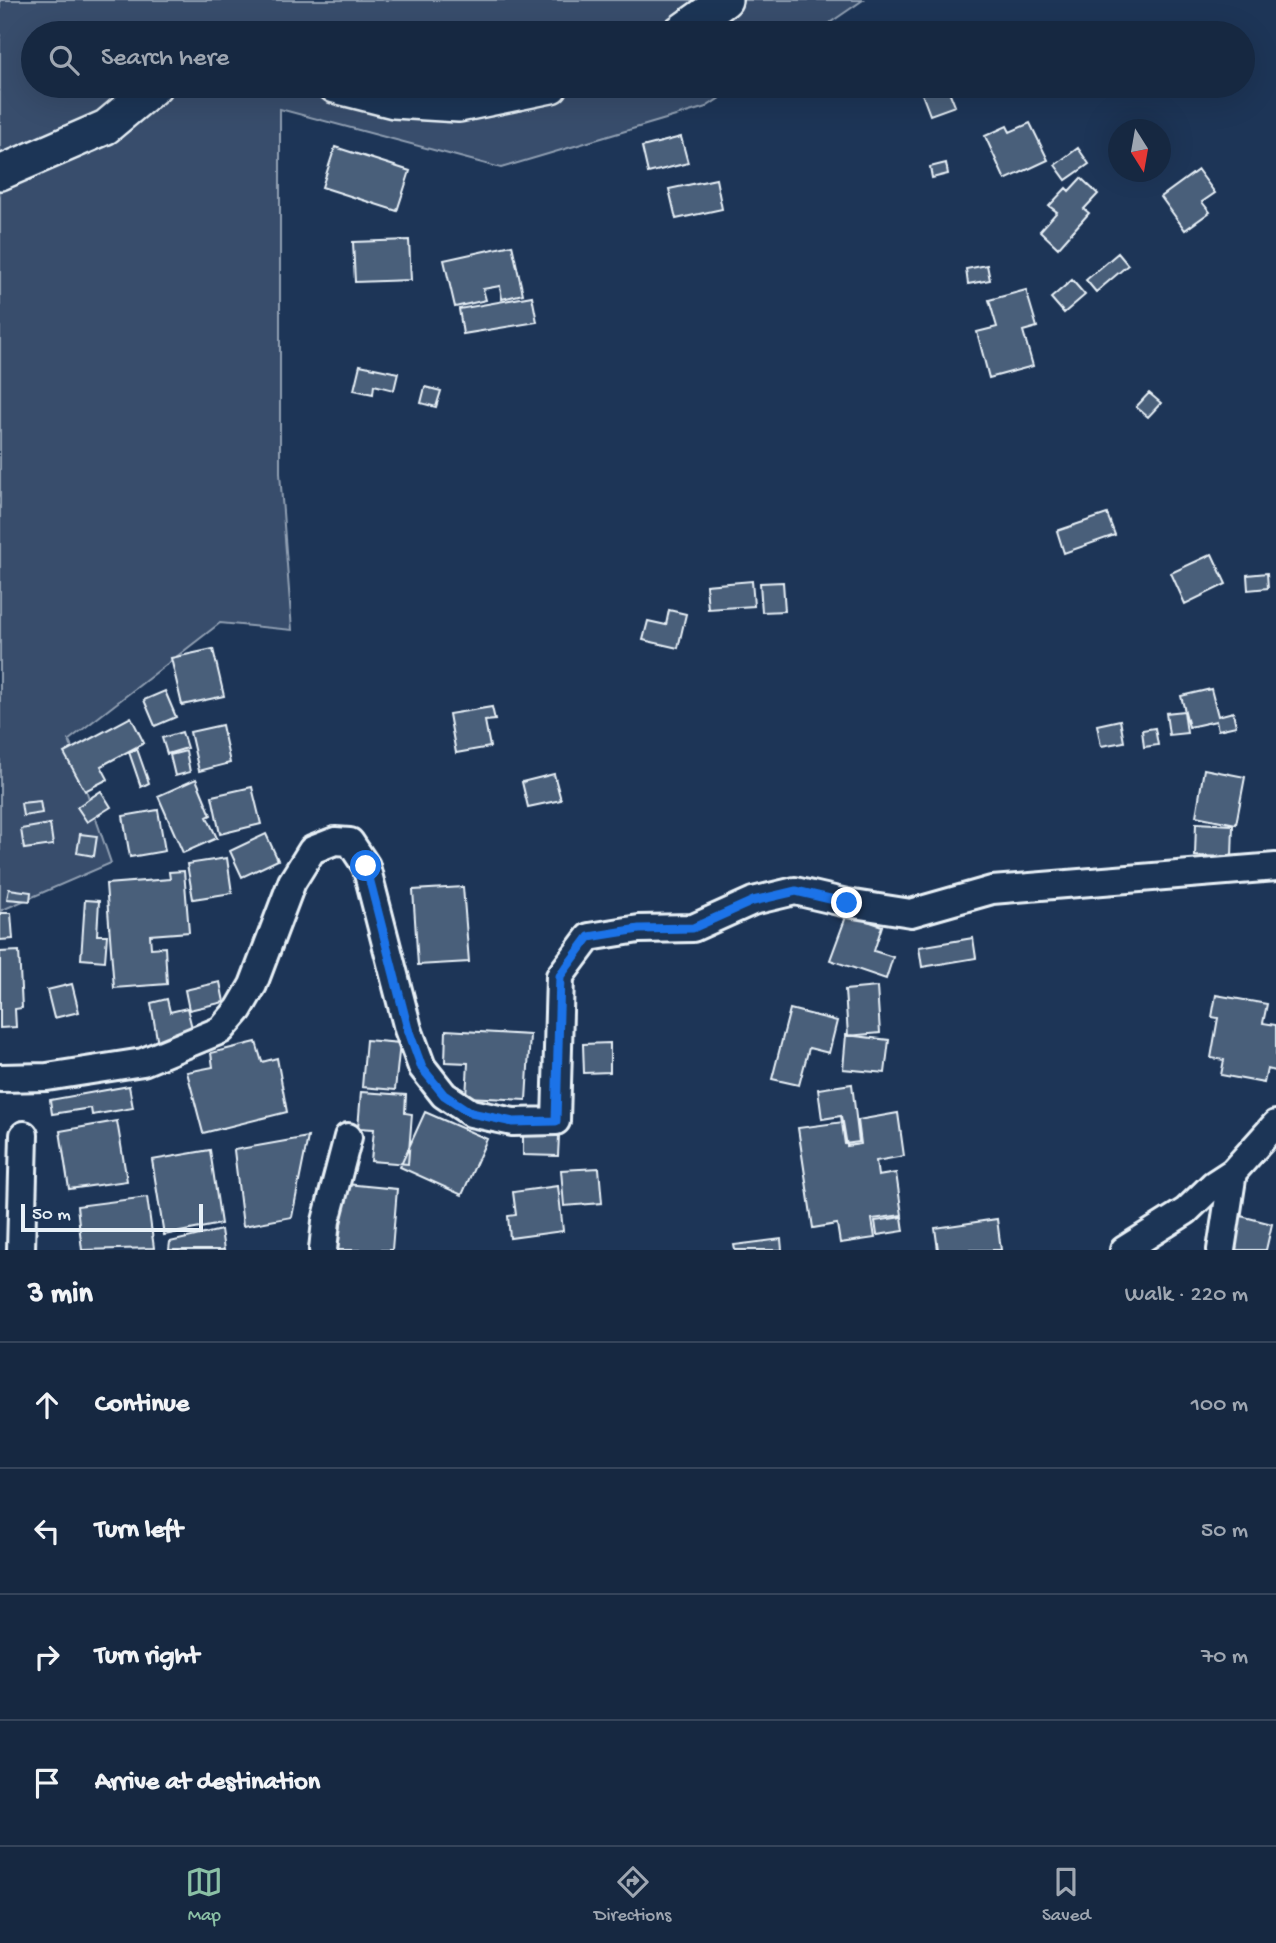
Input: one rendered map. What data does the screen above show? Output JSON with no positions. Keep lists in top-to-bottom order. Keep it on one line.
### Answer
{"scale_bar":"50 m","north":"bottom","page":{"search":"Search here","scale":"50 m","heading":["3 min","Walk · 220 m"],"list":[["Continue","100 m"],["Turn left","50 m"],["Turn right","70 m"],"Arrive at destination"],"nav":["Map","Directions","Saved"]}}
